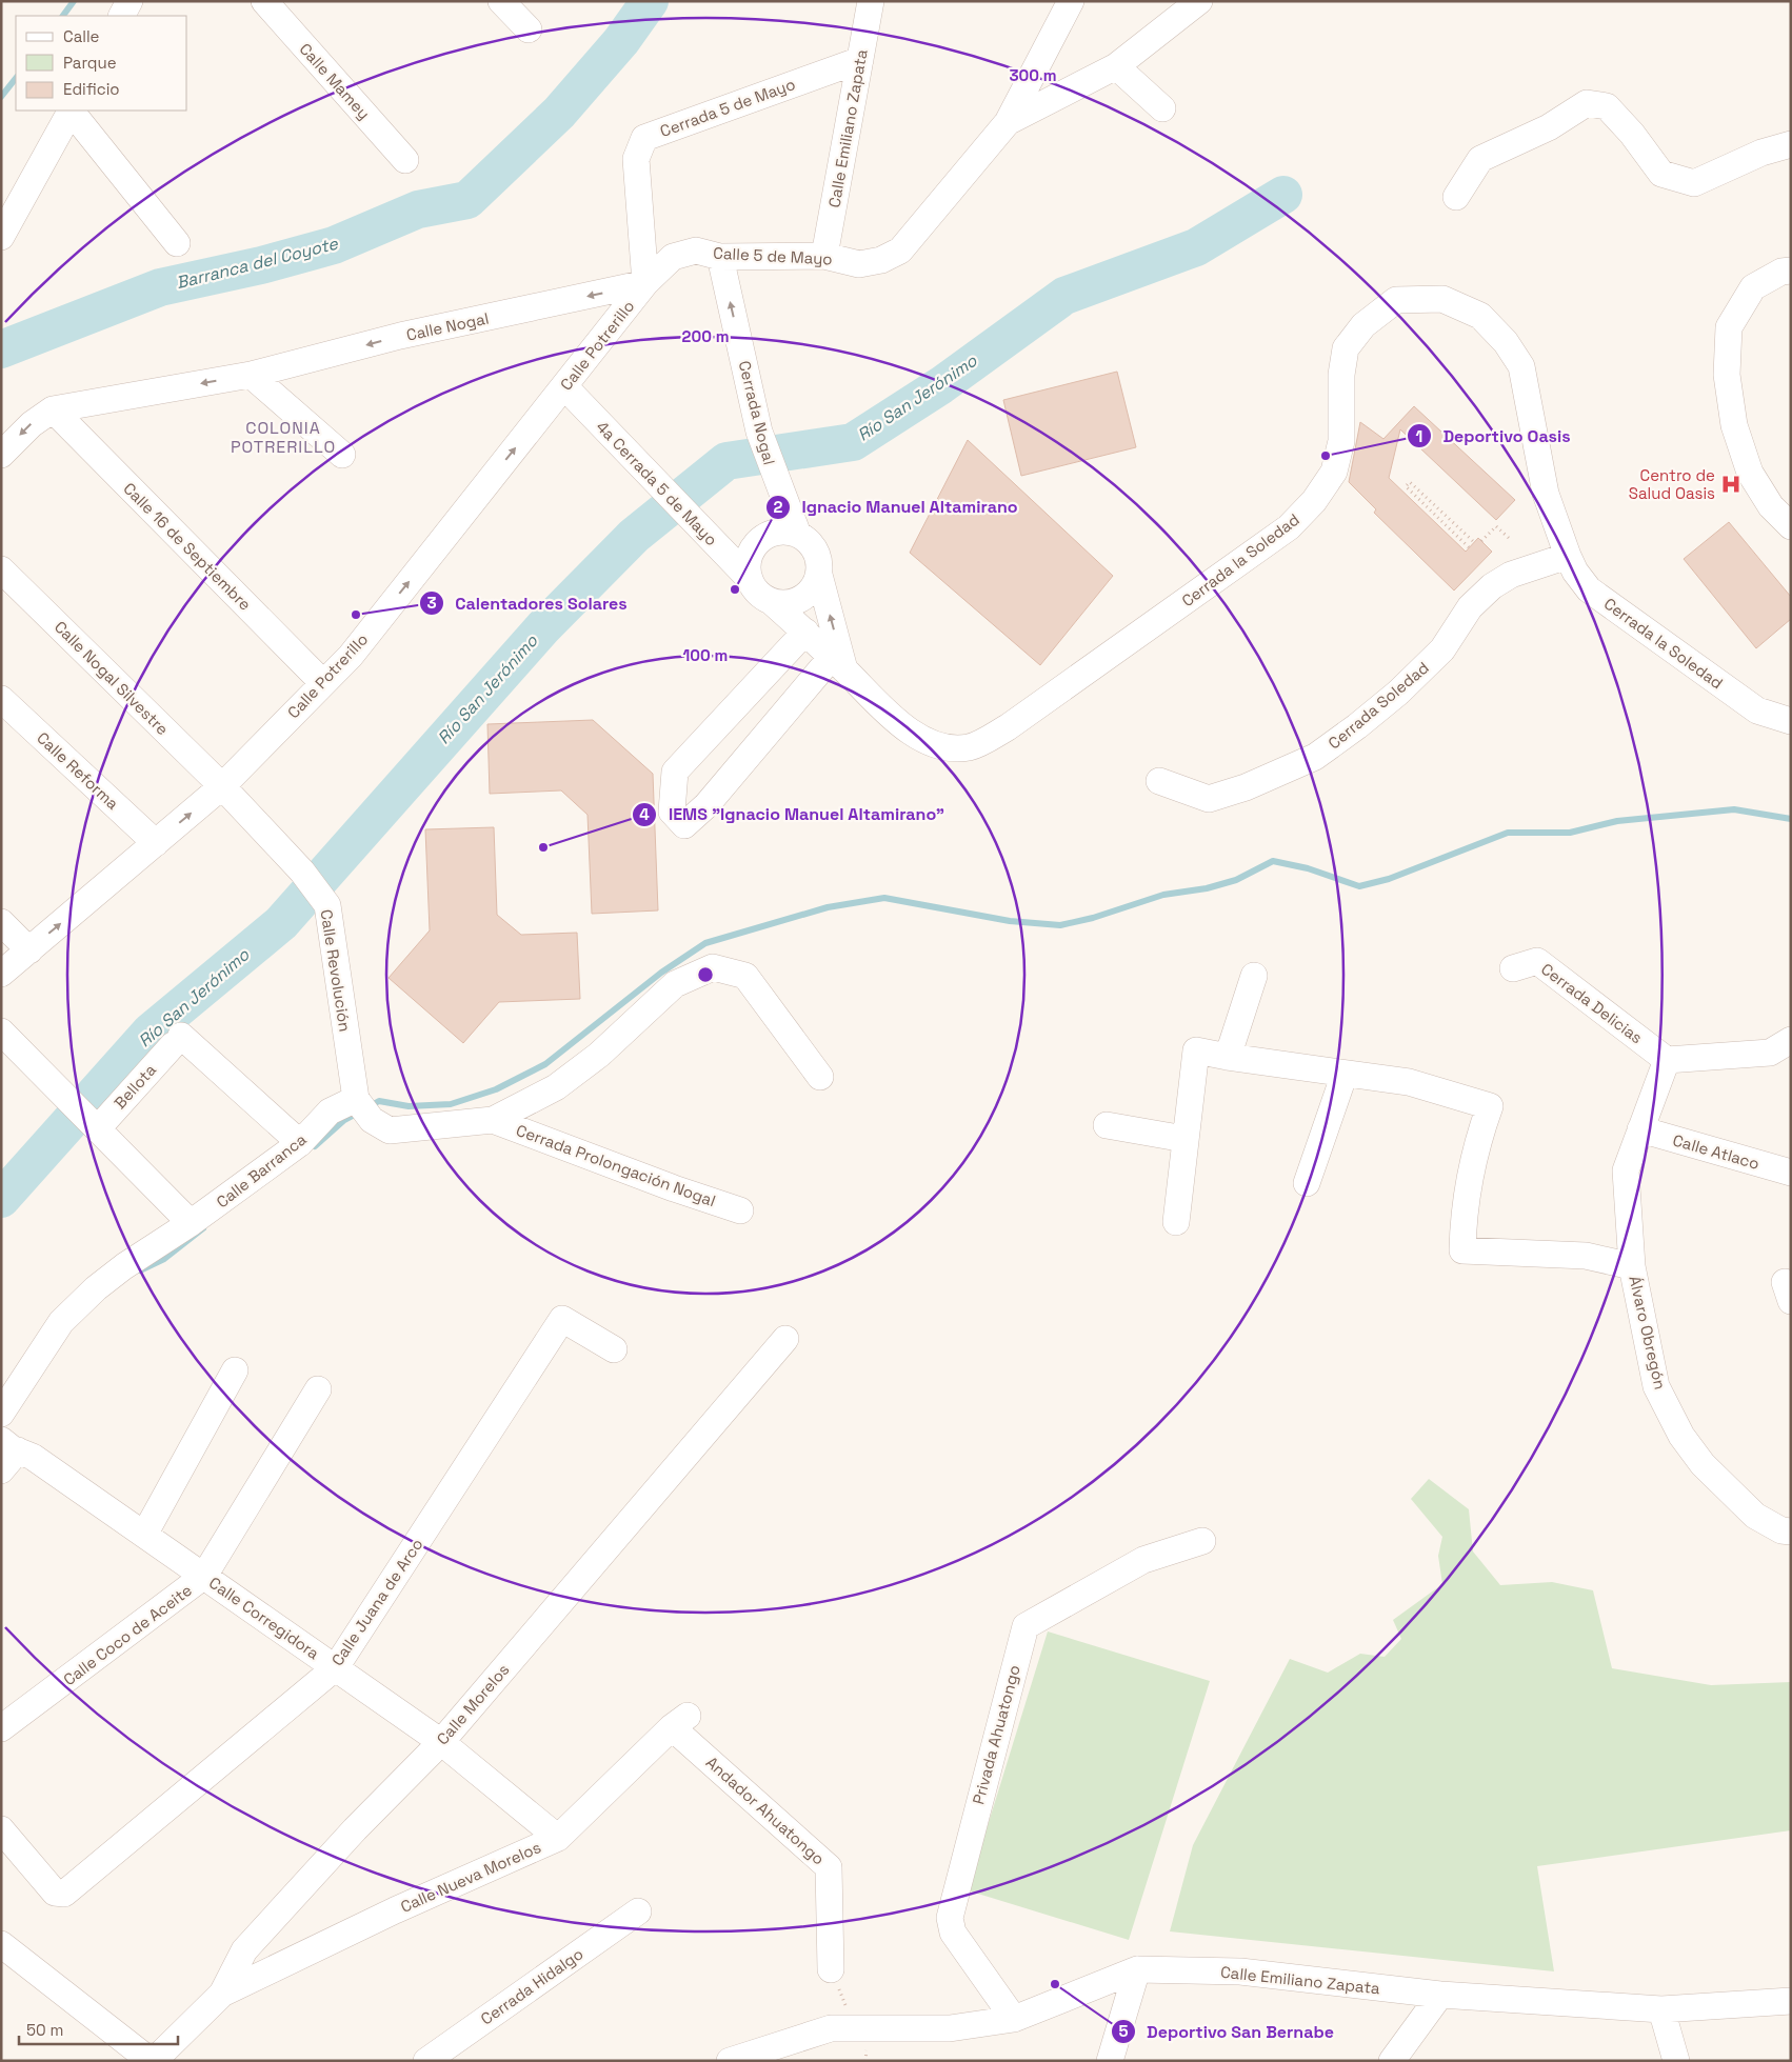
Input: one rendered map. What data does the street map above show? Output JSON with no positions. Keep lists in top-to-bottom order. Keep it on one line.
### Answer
{"streets":{"street":["Calle Mamey","Cerrada 5 de Mayo","Calle Emiliano Zapata","Calle 5 de Mayo","Calle Nogal","Calle Potrerillo","Cerrada Nogal","4a Cerrada 5 de Mayo","Calle 16 de Septiembre","Cerrada la Soledad","Calle Nogal Silvestre","Cerrada Soledad","Calle Reforma","Calle Revolución","Cerrada Delicias","Bellota","Calle Atlaco","Cerrada Prolongación Nogal","Calle Barranca","Álvaro Obregón","Calle Juana de Arco","Calle Corregidora","Calle Coco de Aceite","Calle Morelos","Privada Ahuatongo","Andador Ahuatongo","Calle Nueva Morelos","Cerrada Hidalgo"]},"crossings":[["Cerrada 5 de Mayo","Calle Emiliano Zapata"],["Cerrada 5 de Mayo","Calle 5 de Mayo"],["Cerrada 5 de Mayo","Calle Nogal"],["Cerrada 5 de Mayo","Calle Potrerillo"],["Calle Emiliano Zapata","Calle 5 de Mayo"],["Calle Emiliano Zapata","Privada Ahuatongo"],["Calle 5 de Mayo","Calle Nogal"],["Calle 5 de Mayo","Calle Potrerillo"],["Calle 5 de Mayo","Cerrada Nogal"],["Calle Nogal","Calle Potrerillo"],["Calle Nogal","Calle 16 de Septiembre"],["Calle Potrerillo","4a Cerrada 5 de Mayo"],["Calle Potrerillo","Calle 16 de Septiembre"],["Calle Potrerillo","Calle Nogal Silvestre"],["Calle Potrerillo","Calle Reforma"],["Calle Potrerillo","Calle Revolución"],["Cerrada Nogal","4a Cerrada 5 de Mayo"],["Cerrada Nogal","Cerrada la Soledad"],["4a Cerrada 5 de Mayo","Cerrada la Soledad"],["Cerrada la Soledad","Cerrada Soledad"],["Calle Nogal Silvestre","Calle Revolución"],["Calle Revolución","Calle Barranca"],["Cerrada Delicias","Álvaro Obregón"],["Bellota","Calle Barranca"],["Calle Atlaco","Álvaro Obregón"],["Calle Juana de Arco","Calle Corregidora"],["Calle Corregidora","Calle Coco de Aceite"],["Calle Corregidora","Calle Morelos"],["Calle Corregidora","Calle Nueva Morelos"],["Calle Morelos","Calle Nueva Morelos"],["Andador Ahuatongo","Calle Nueva Morelos"]],"one_way":["Calle Nogal","Calle Potrerillo","Cerrada Nogal"],"districts":["COLONIA POTRERILLO"],"water":["Barranca del Coyote","Río San Jerónimo"],"places":{"other":["Deportivo Oasis","Ignacio Manuel Altamirano","Calentadores Solares","IEMS \"Ignacio Manuel Altamirano\"","Deportivo San Bernabe"],"hospital":["Centro de Salud Oasis"]},"legend":["Calle","Parque","Edificio"],"scale_bar":"50 m","rings":["300 m","200 m","100 m"]}
